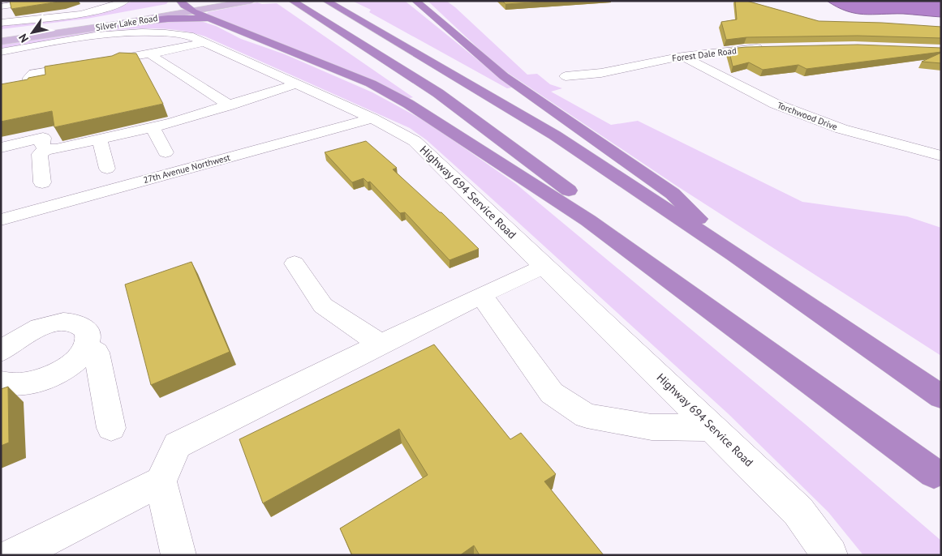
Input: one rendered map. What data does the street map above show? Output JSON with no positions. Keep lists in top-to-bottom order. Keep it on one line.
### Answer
{"streets":{"main road":["Silver Lake Road"],"street":["Forest Dale Road","Torchwood Drive","27th Avenue Northwest","Highway 694 Service Road"]},"crossings":[["Silver Lake Road","Highway 694 Service Road"],["Forest Dale Road","Torchwood Drive"],["27th Avenue Northwest","Highway 694 Service Road"]],"north":"bottom left"}
